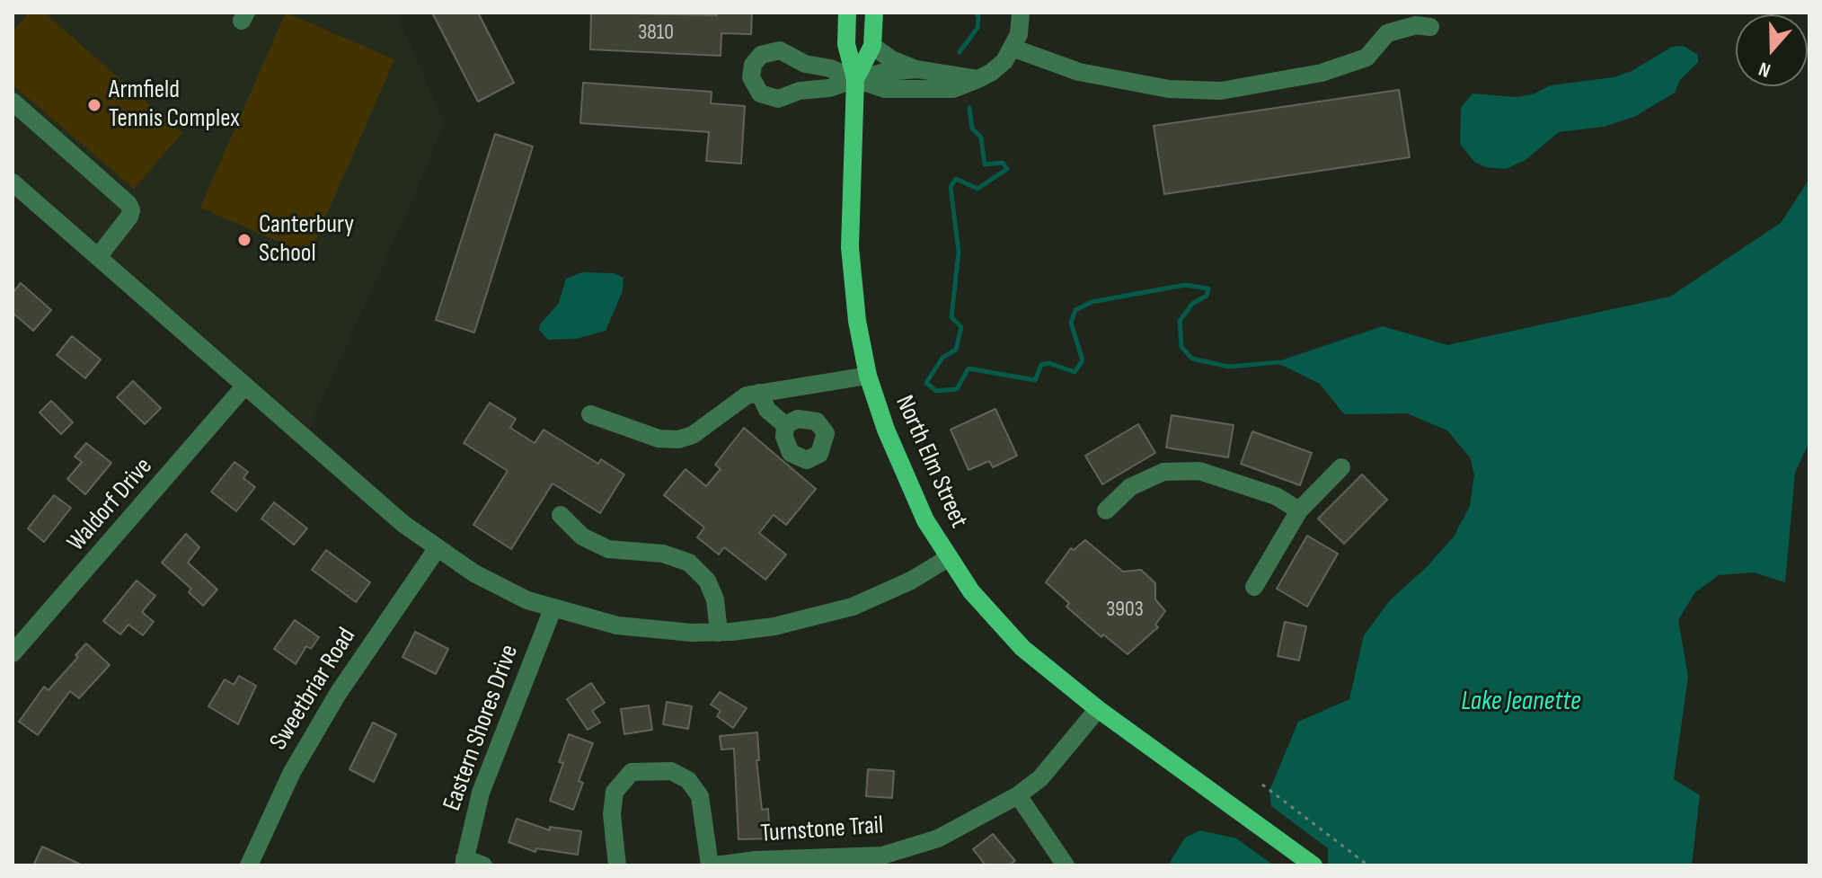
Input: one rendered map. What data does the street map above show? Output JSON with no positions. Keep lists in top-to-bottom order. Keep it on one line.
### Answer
{"streets":{"main road":["North Elm Street"],"street":["Waldorf Drive","Sweetbriar Road","Eastern Shores Drive","Turnstone Trail"]},"crossings":[["North Elm Street","Turnstone Trail"]],"water":["Lake Jeanette"],"places":["Armfield Tennis Complex","Canterbury School"],"house_numbers":["3810","3903"],"north":"bottom"}
